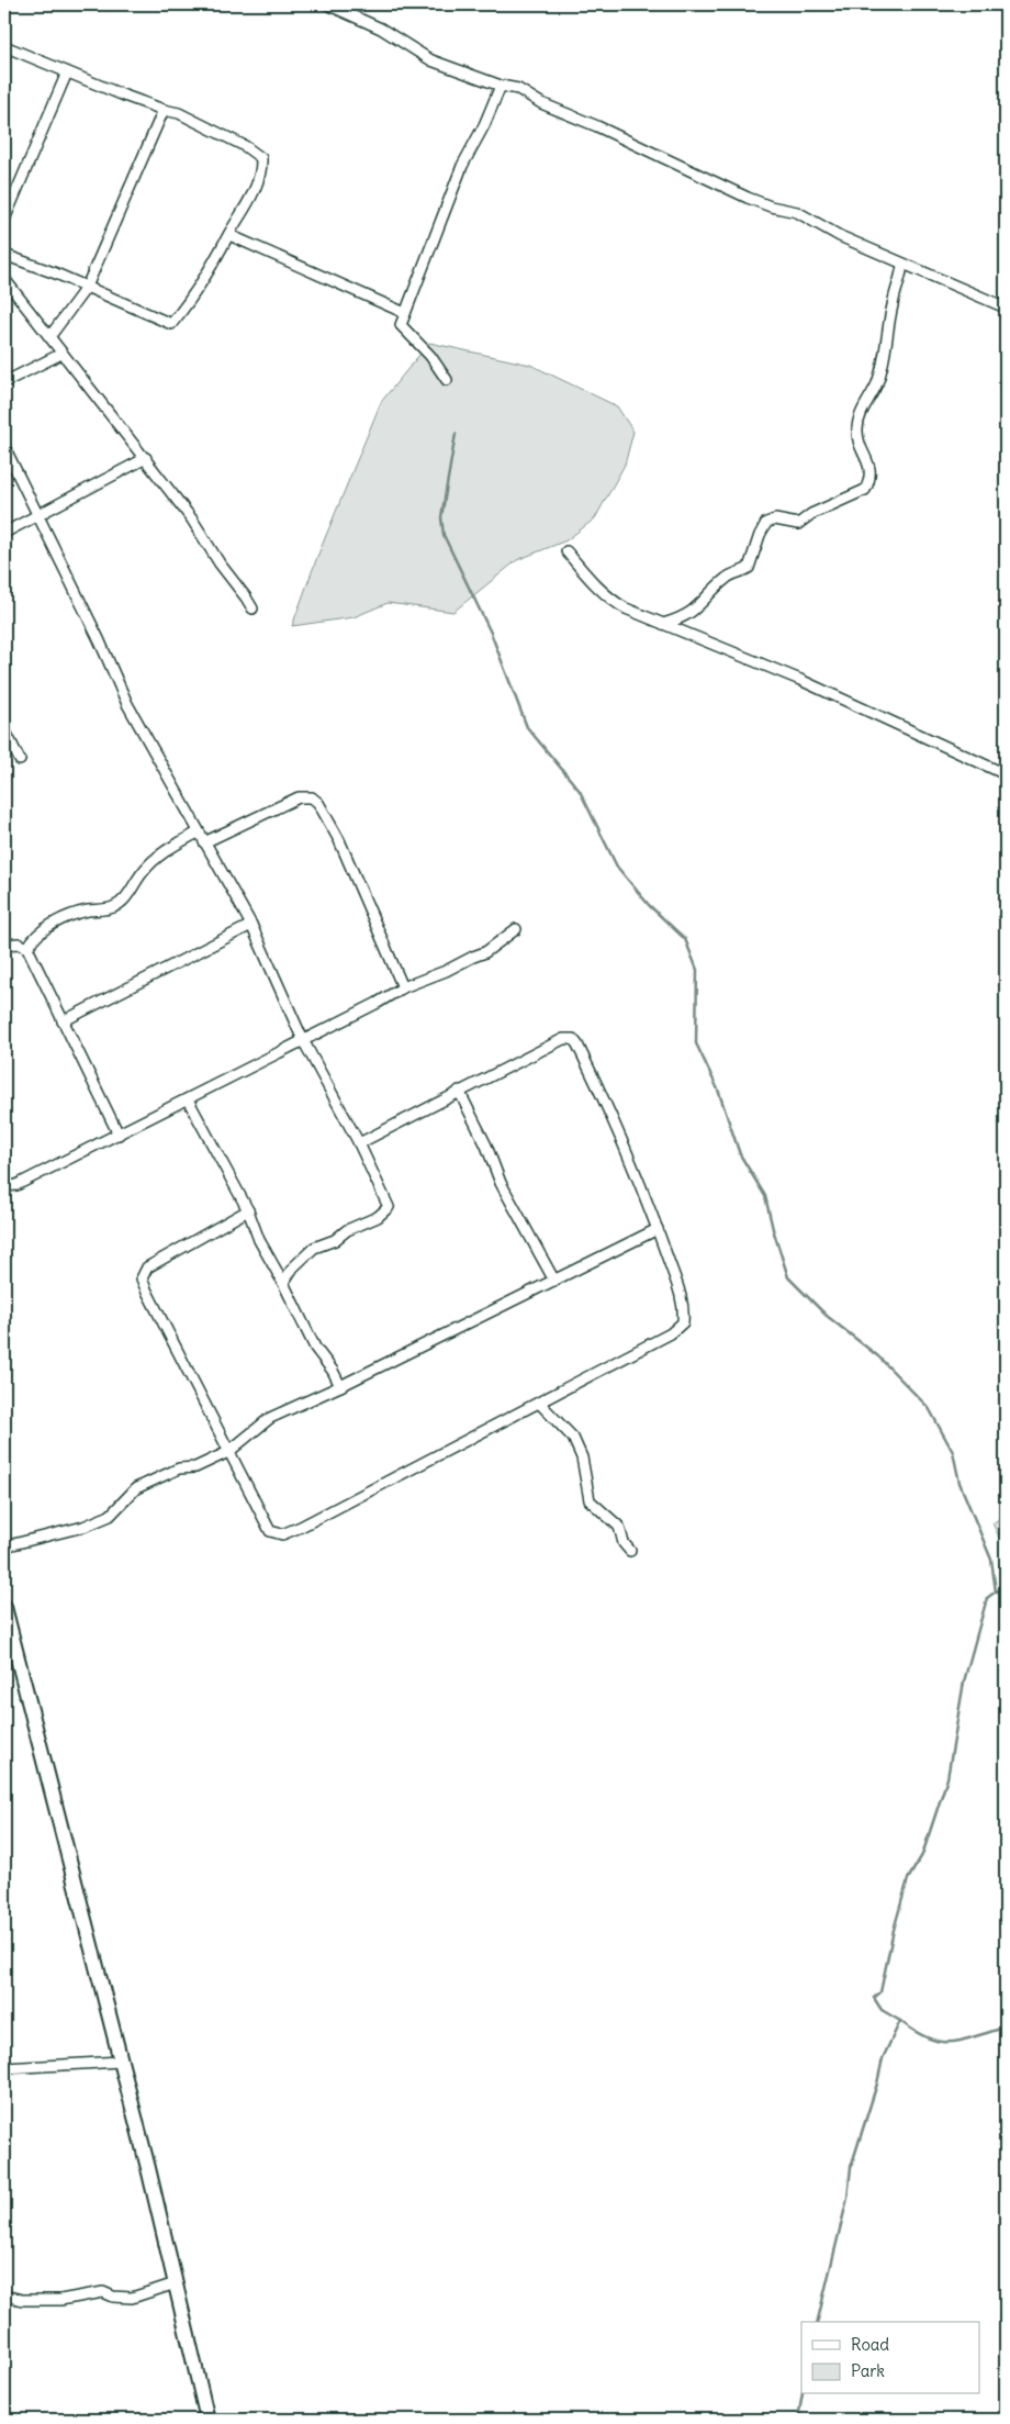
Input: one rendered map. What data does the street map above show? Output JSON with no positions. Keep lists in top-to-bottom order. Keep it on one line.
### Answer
{"legend":["Road","Park"]}
